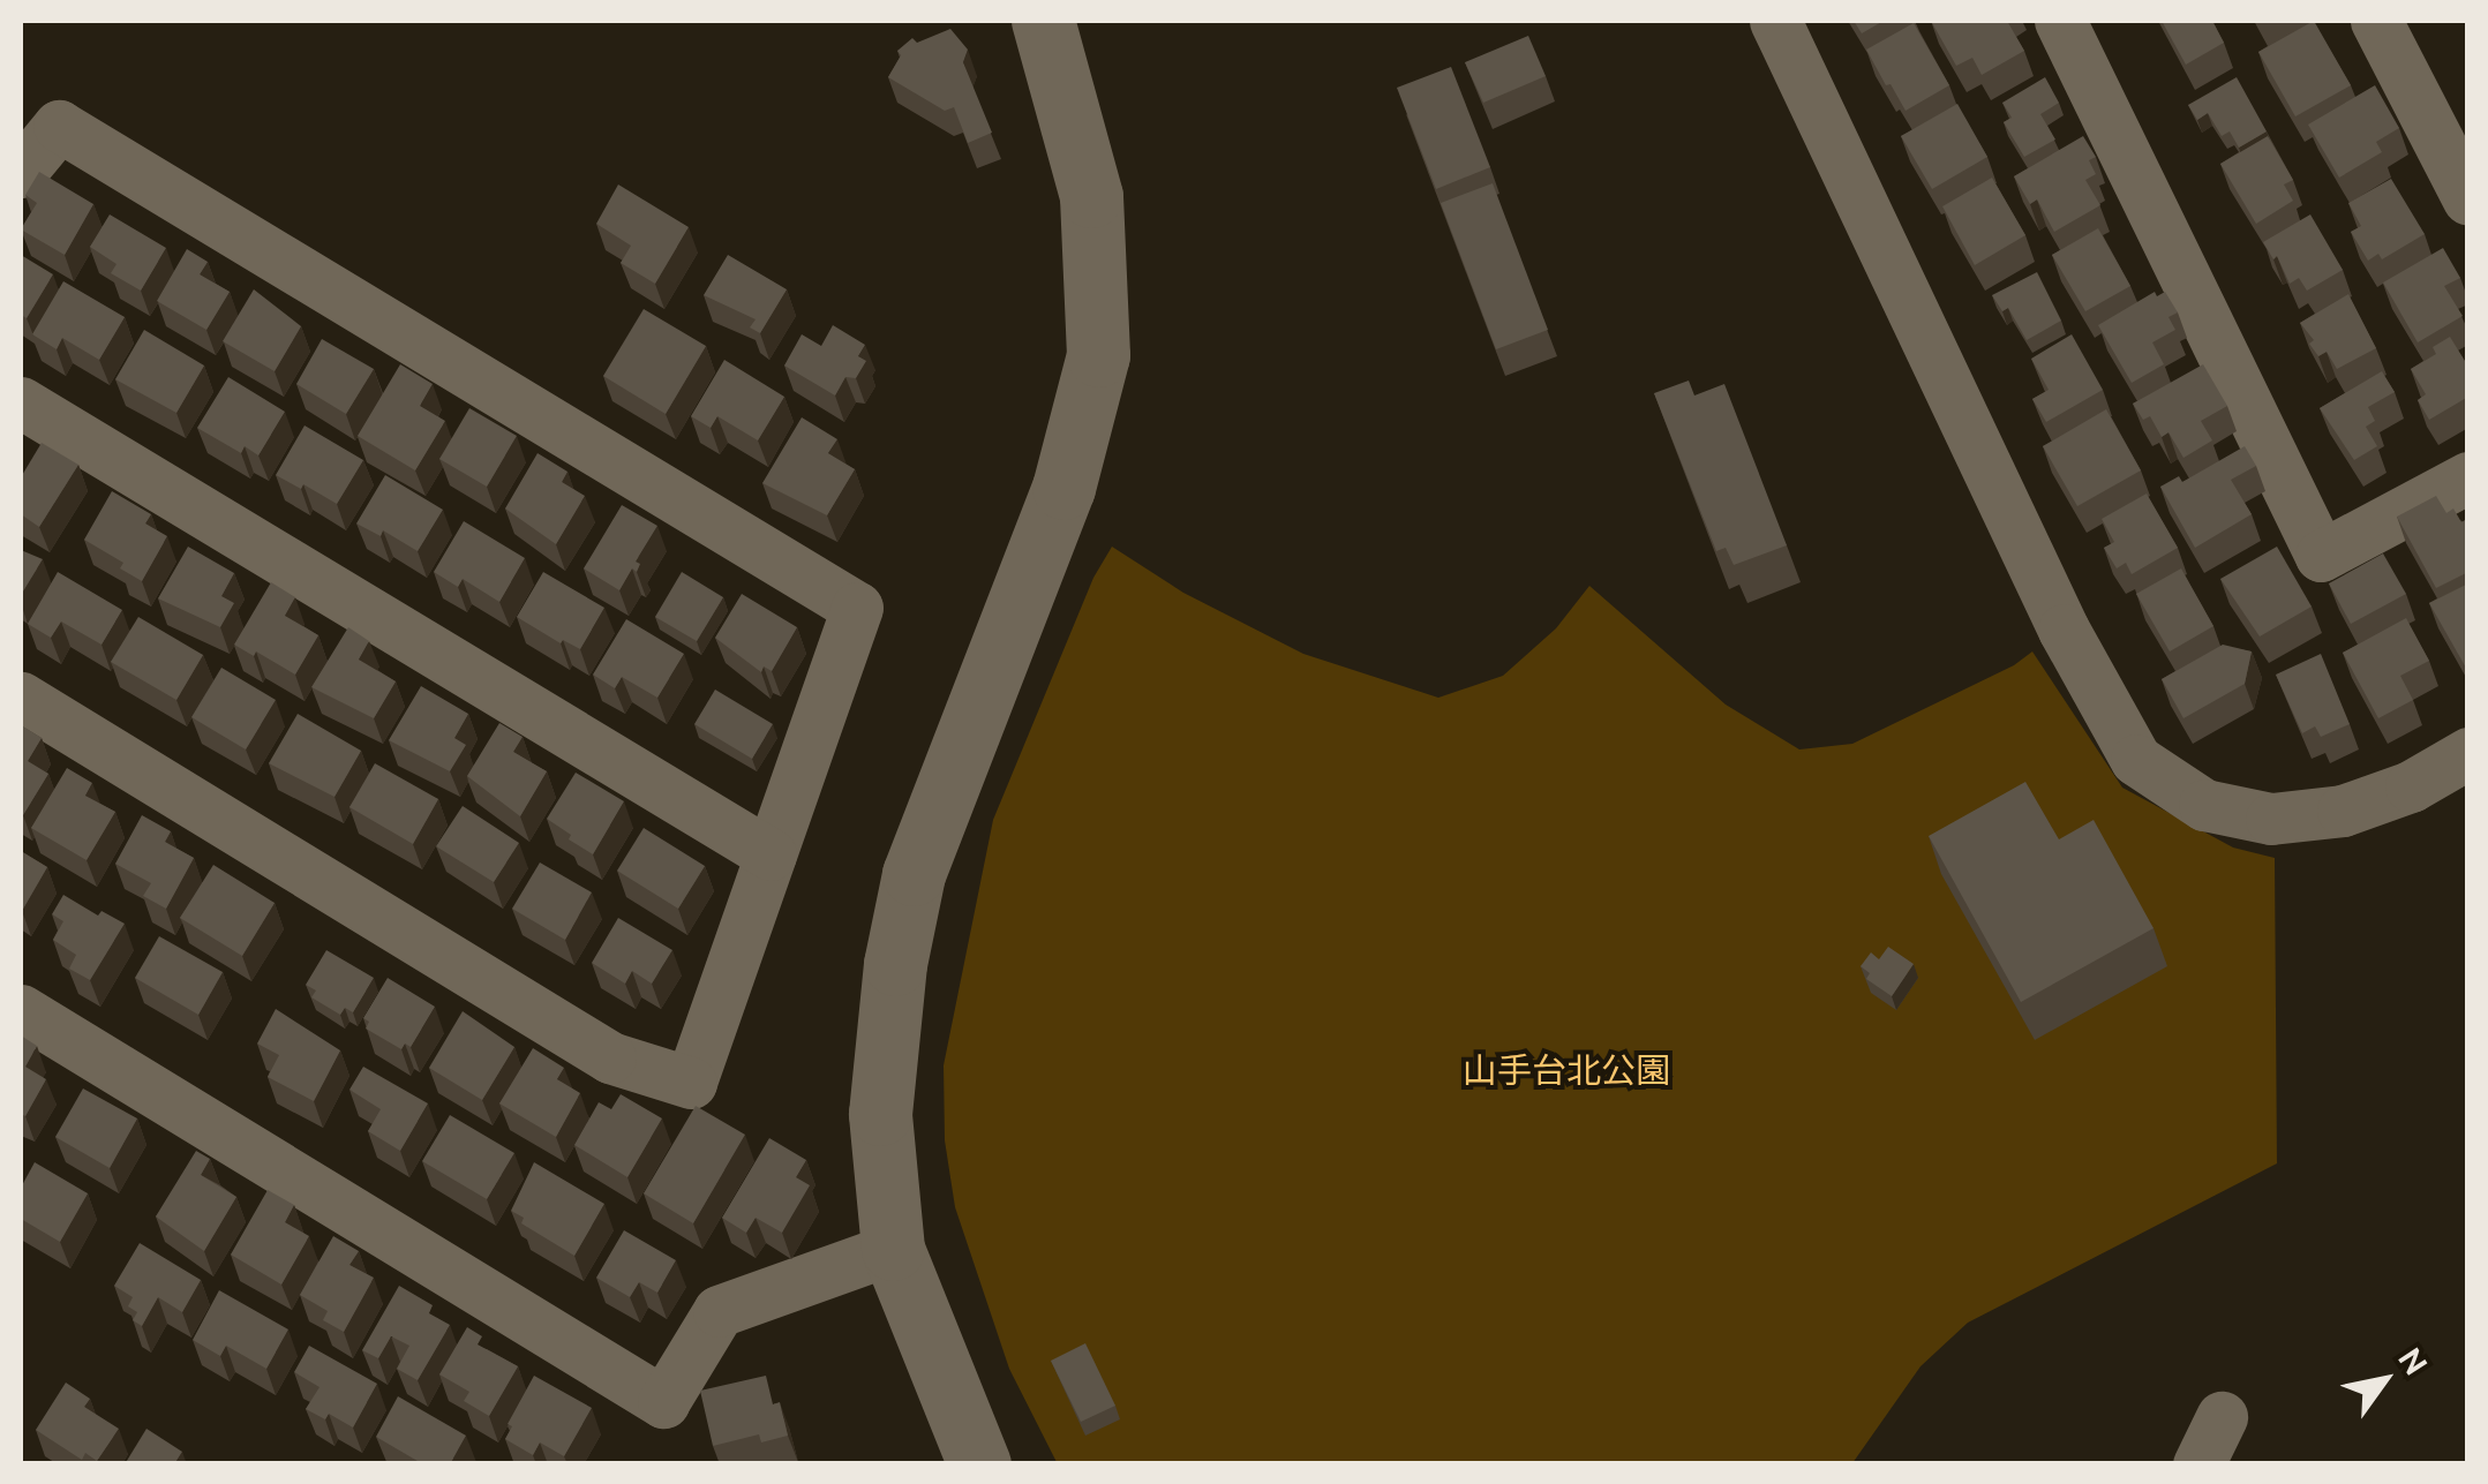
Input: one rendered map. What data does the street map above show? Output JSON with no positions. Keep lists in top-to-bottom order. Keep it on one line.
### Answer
{"parks":["山手台北公園"],"north":"top right"}
